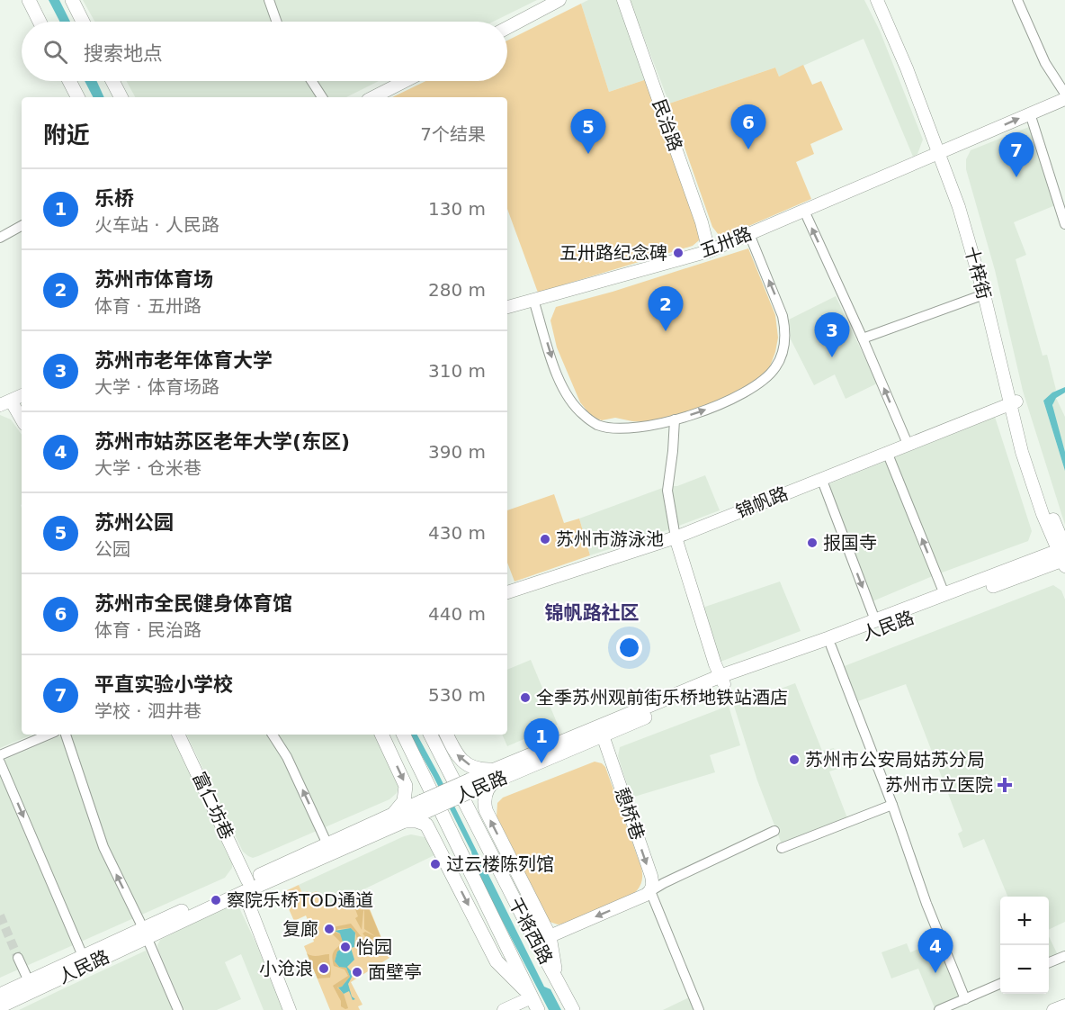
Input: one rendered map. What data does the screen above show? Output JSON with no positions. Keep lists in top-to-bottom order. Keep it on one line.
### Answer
{"streets":{"main road":["人民路","干将西路"],"street":["民治路","五卅路","十梓街","锦帆路","富仁坊巷","憩桥巷"]},"crossings":[["民治路","五卅路"],["五卅路","十梓街"],["十梓街","锦帆路"],["十梓街","人民路"],["人民路","富仁坊巷"],["人民路","憩桥巷"],["人民路","干将西路"]],"one_way":["憩桥巷"],"districts":["锦帆路社区"],"places":{"other":["五卅路纪念碑","苏州市游泳池","报国寺","全季苏州观前街乐桥地铁站酒店","苏州市公安局姑苏分局","过云楼陈列馆","察院乐桥TOD通道","复廊","怡园","小沧浪","面壁亭"],"health":["苏州市立医院"]},"page":{"search":"搜索地点","heading":["附近","7个结果"],"pins":["6","5","7","2","3","1","4"],"list":[{"mark":"1","name":"乐桥","note":"火车站 · 人民路","value":"130 m"},{"mark":"2","name":"苏州市体育场","note":"体育 · 五卅路","value":"280 m"},{"mark":"3","name":"苏州市老年体育大学","note":"大学 · 体育场路","value":"310 m"},{"mark":"4","name":"苏州市姑苏区老年大学(东区)","note":"大学 · 仓米巷","value":"390 m"},{"mark":"5","name":"苏州公园","note":"公园","value":"430 m"},{"mark":"6","name":"苏州市全民健身体育馆","note":"体育 · 民治路","value":"440 m"},{"mark":"7","name":"平直实验小学校","note":"学校 · 泗井巷","value":"530 m"}],"map_buttons":["+","−"]}}
